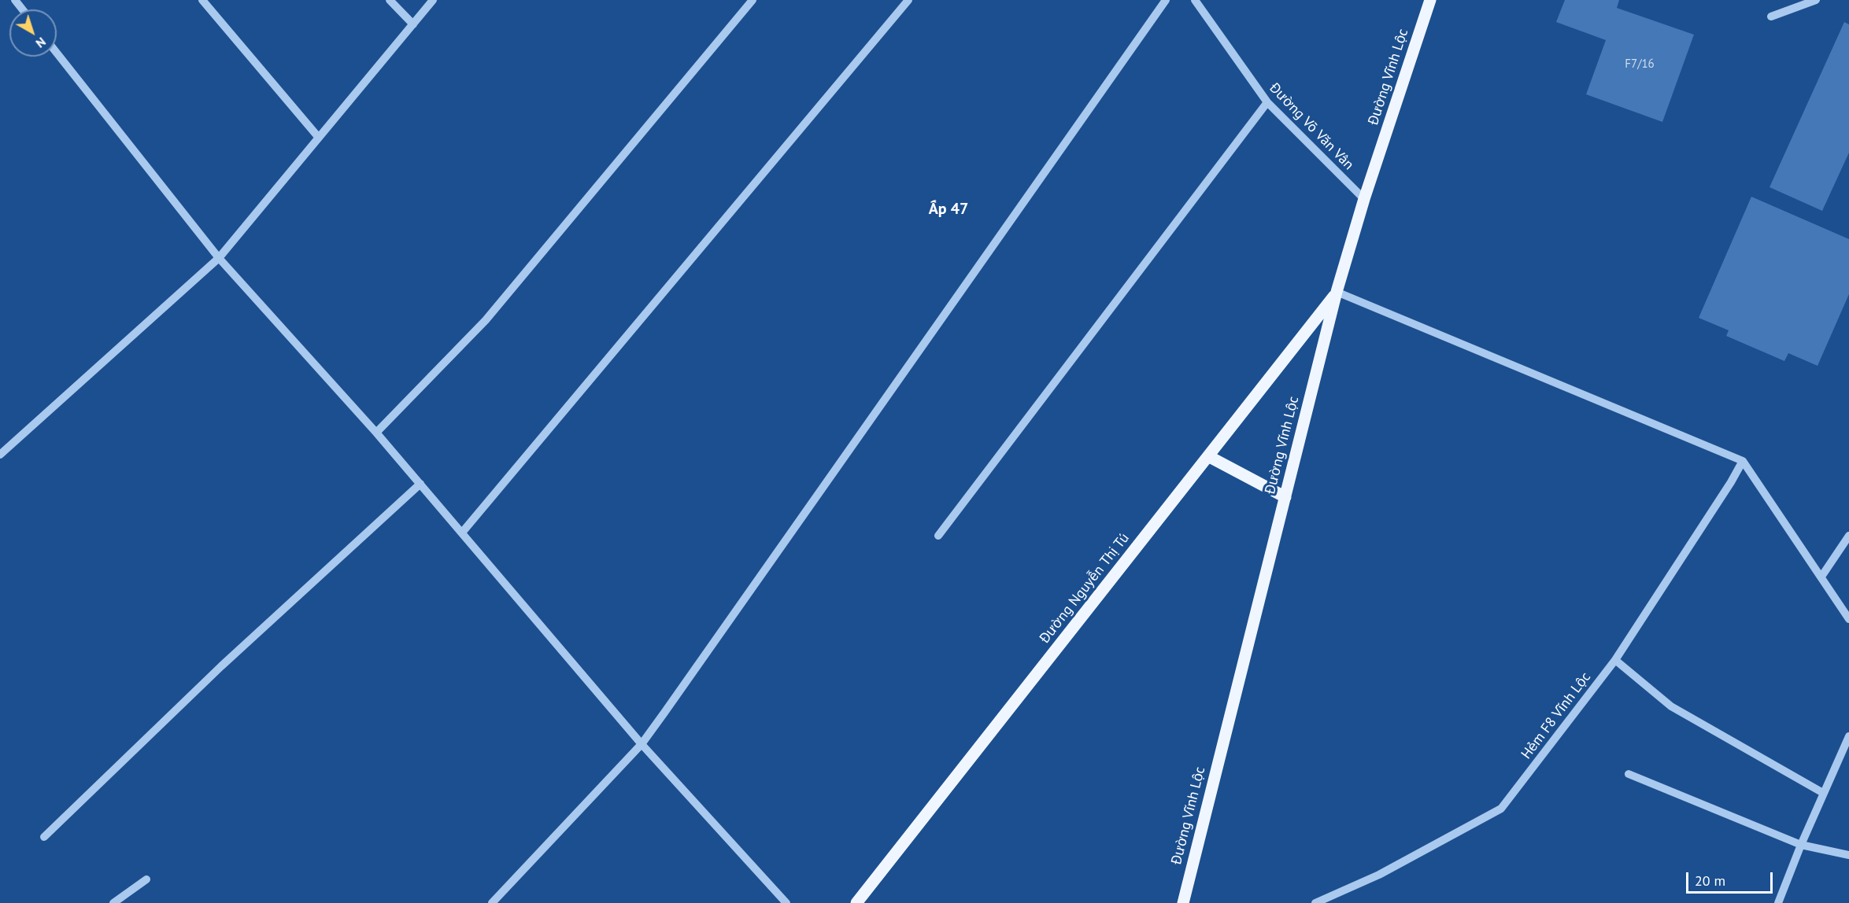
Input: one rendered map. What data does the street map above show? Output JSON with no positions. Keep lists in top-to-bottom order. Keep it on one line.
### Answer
{"streets":{"main road":["Đường Vĩnh Lộc","Đường Nguyễn Thị Tú"],"street":["Đường Võ Văn Vân","Hẻm F8 Vĩnh Lộc"]},"crossings":[["Đường Vĩnh Lộc","Đường Võ Văn Vân"],["Đường Vĩnh Lộc","Đường Nguyễn Thị Tú"]],"districts":["Ấp 47"],"house_numbers":["F7/16"],"scale_bar":"20 m","north":"bottom right"}
